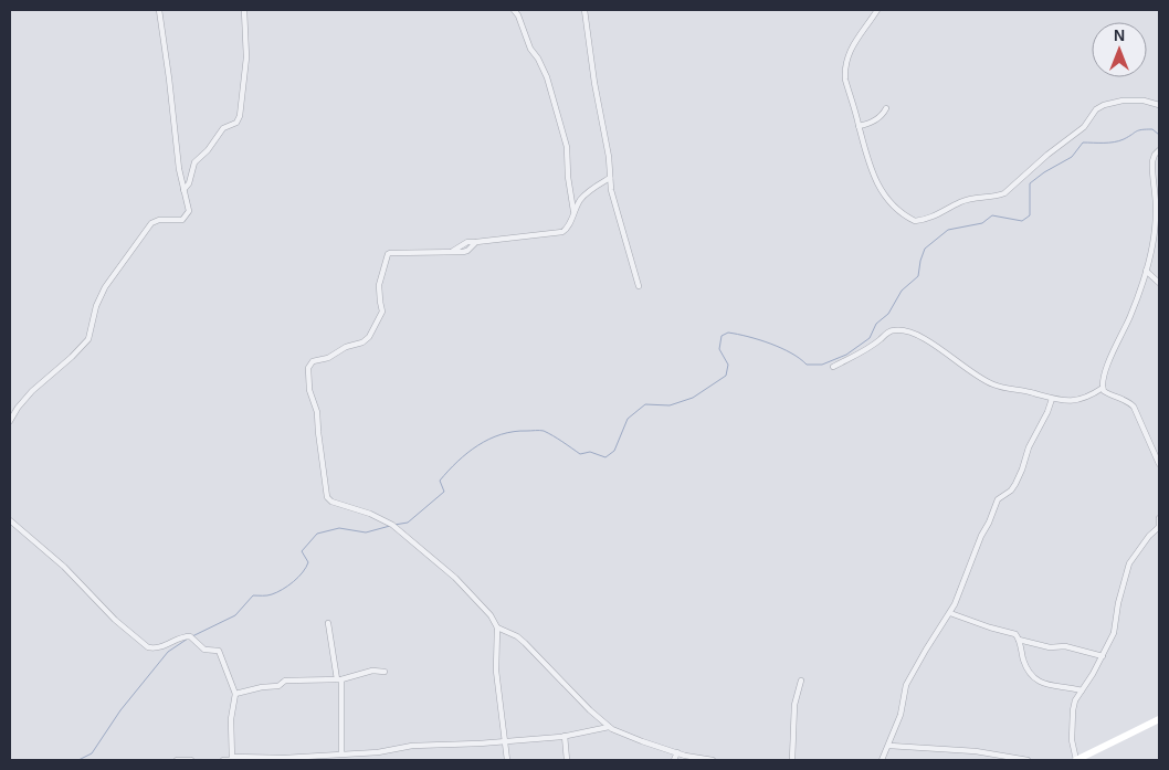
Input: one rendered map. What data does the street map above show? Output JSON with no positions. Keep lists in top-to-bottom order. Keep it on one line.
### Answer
{"north":"top"}
